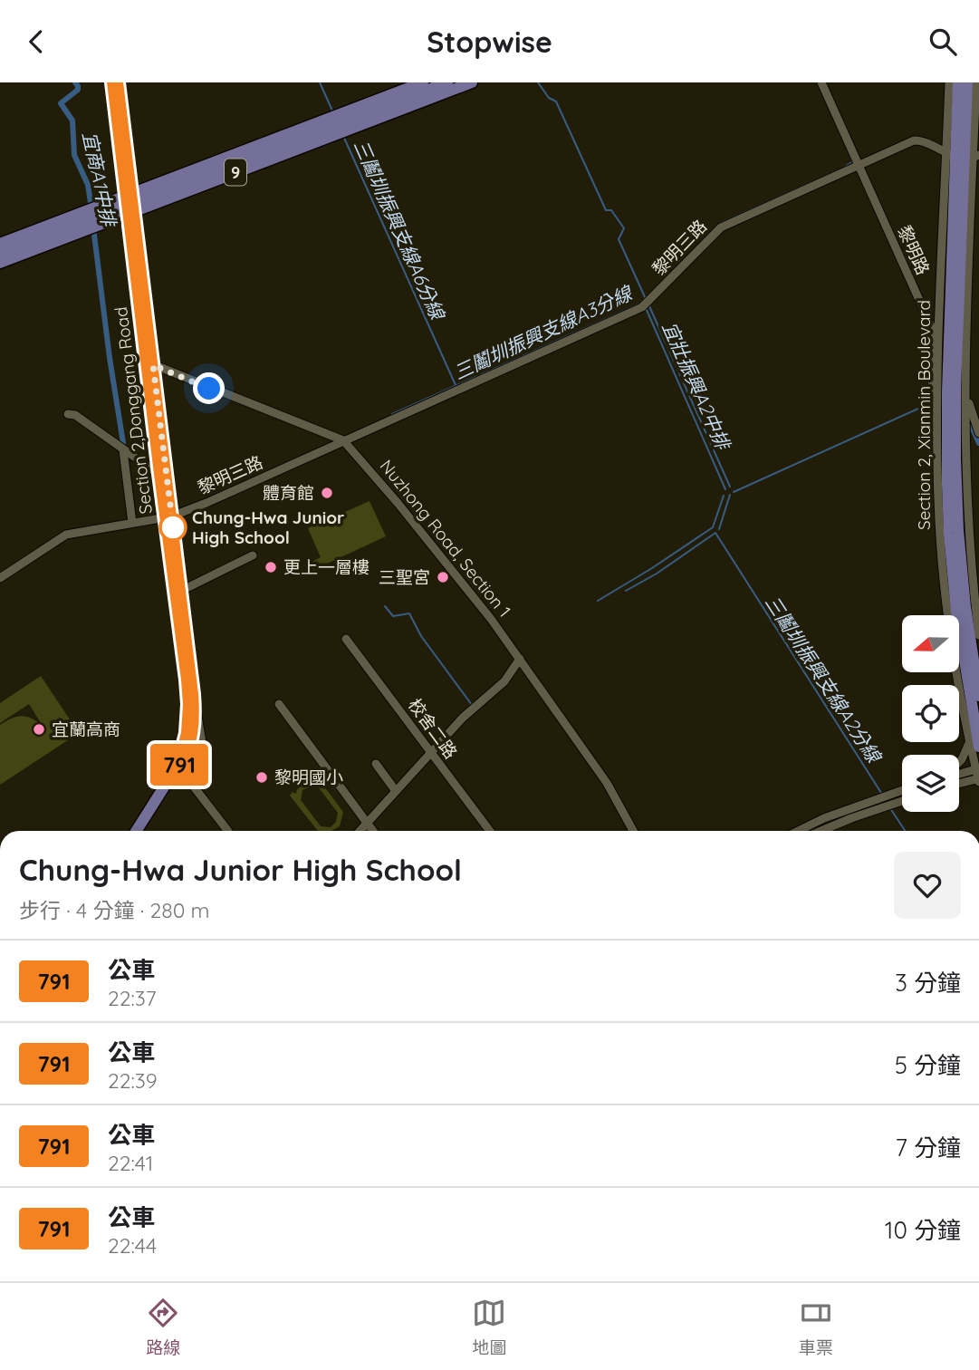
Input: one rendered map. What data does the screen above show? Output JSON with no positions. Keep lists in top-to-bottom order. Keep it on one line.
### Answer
{"streets":{"main road":["9","Section 2,Donggang Road","Section 2, Xianmin Boulevard"],"street":["黎明三路","黎明路","Nuzhong Road, Section 1","校舍二路"]},"crossings":[["9","Section 2,Donggang Road"],["黎明三路","黎明路"],["黎明三路","Section 2,Donggang Road"],["黎明三路","Section 2, Xianmin Boulevard"],["黎明三路","Nuzhong Road, Section 1"],["黎明路","Section 2, Xianmin Boulevard"],["Section 2,Donggang Road","Nuzhong Road, Section 1"]],"water":["宜商A1中排","三鬮圳振興支線A6分線","三鬮圳振興支線A3分線","宜壯振興A2中排","三鬮圳振興支線A2分線"],"places":["體育館","Chung-Hwa Junior High School","更上一層樓","三聖宮","宜蘭高商","黎明國小"],"lines":["bus line 791"],"north":"left","page":{"header":"Stopwise","on_map":"791","heading":["Chung-Hwa Junior High School","步行 · 4 分鐘 · 280 m"],"list":[{"mark":"791","name":"公車","note":"22:37","value":"3 分鐘"},{"mark":"791","name":"公車","note":"22:39","value":"5 分鐘"},{"mark":"791","name":"公車","note":"22:41","value":"7 分鐘"},{"mark":"791","name":"公車","note":"22:44","value":"10 分鐘"}],"tabs":["路線","地圖","車票"]}}
